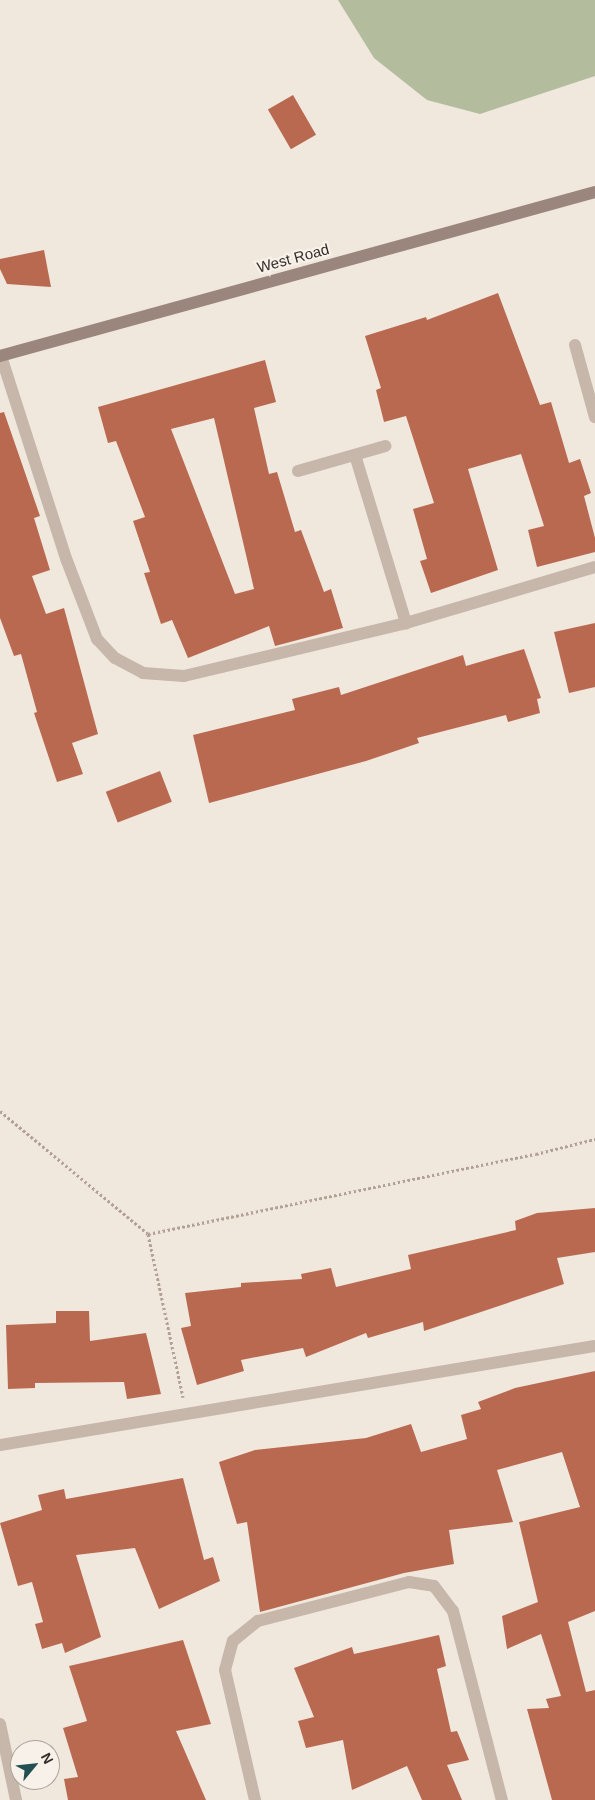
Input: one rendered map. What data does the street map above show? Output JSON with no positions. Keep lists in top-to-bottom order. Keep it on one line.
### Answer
{"streets":{"street":["West Road"]},"north":"top right"}
